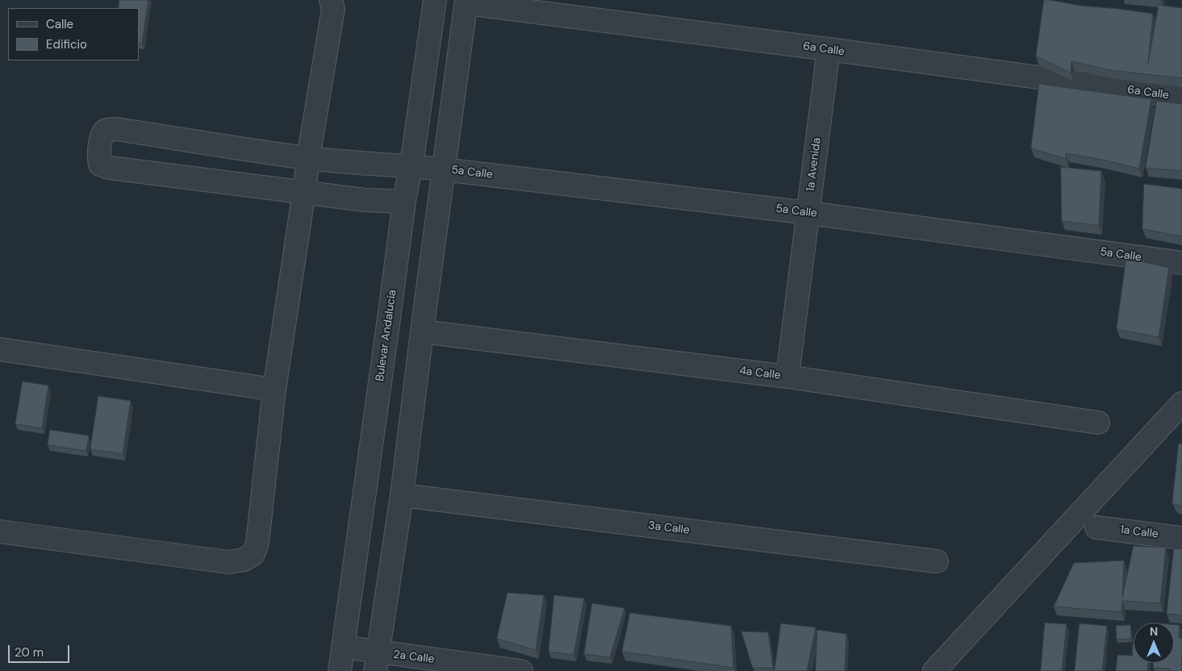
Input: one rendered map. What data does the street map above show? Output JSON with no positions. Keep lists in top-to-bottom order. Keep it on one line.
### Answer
{"streets":{"street":["6a Calle","1a Avenida","5a Calle","Bulevar Andalucía","4a Calle","3a Calle","1a Calle","2a Calle"]},"crossings":[["6a Calle","1a Avenida"],["1a Avenida","5a Calle"],["1a Avenida","4a Calle"],["5a Calle","Bulevar Andalucía"],["Bulevar Andalucía","2a Calle"]],"legend":["Calle","Edificio"],"scale_bar":"20 m","north":"top"}
